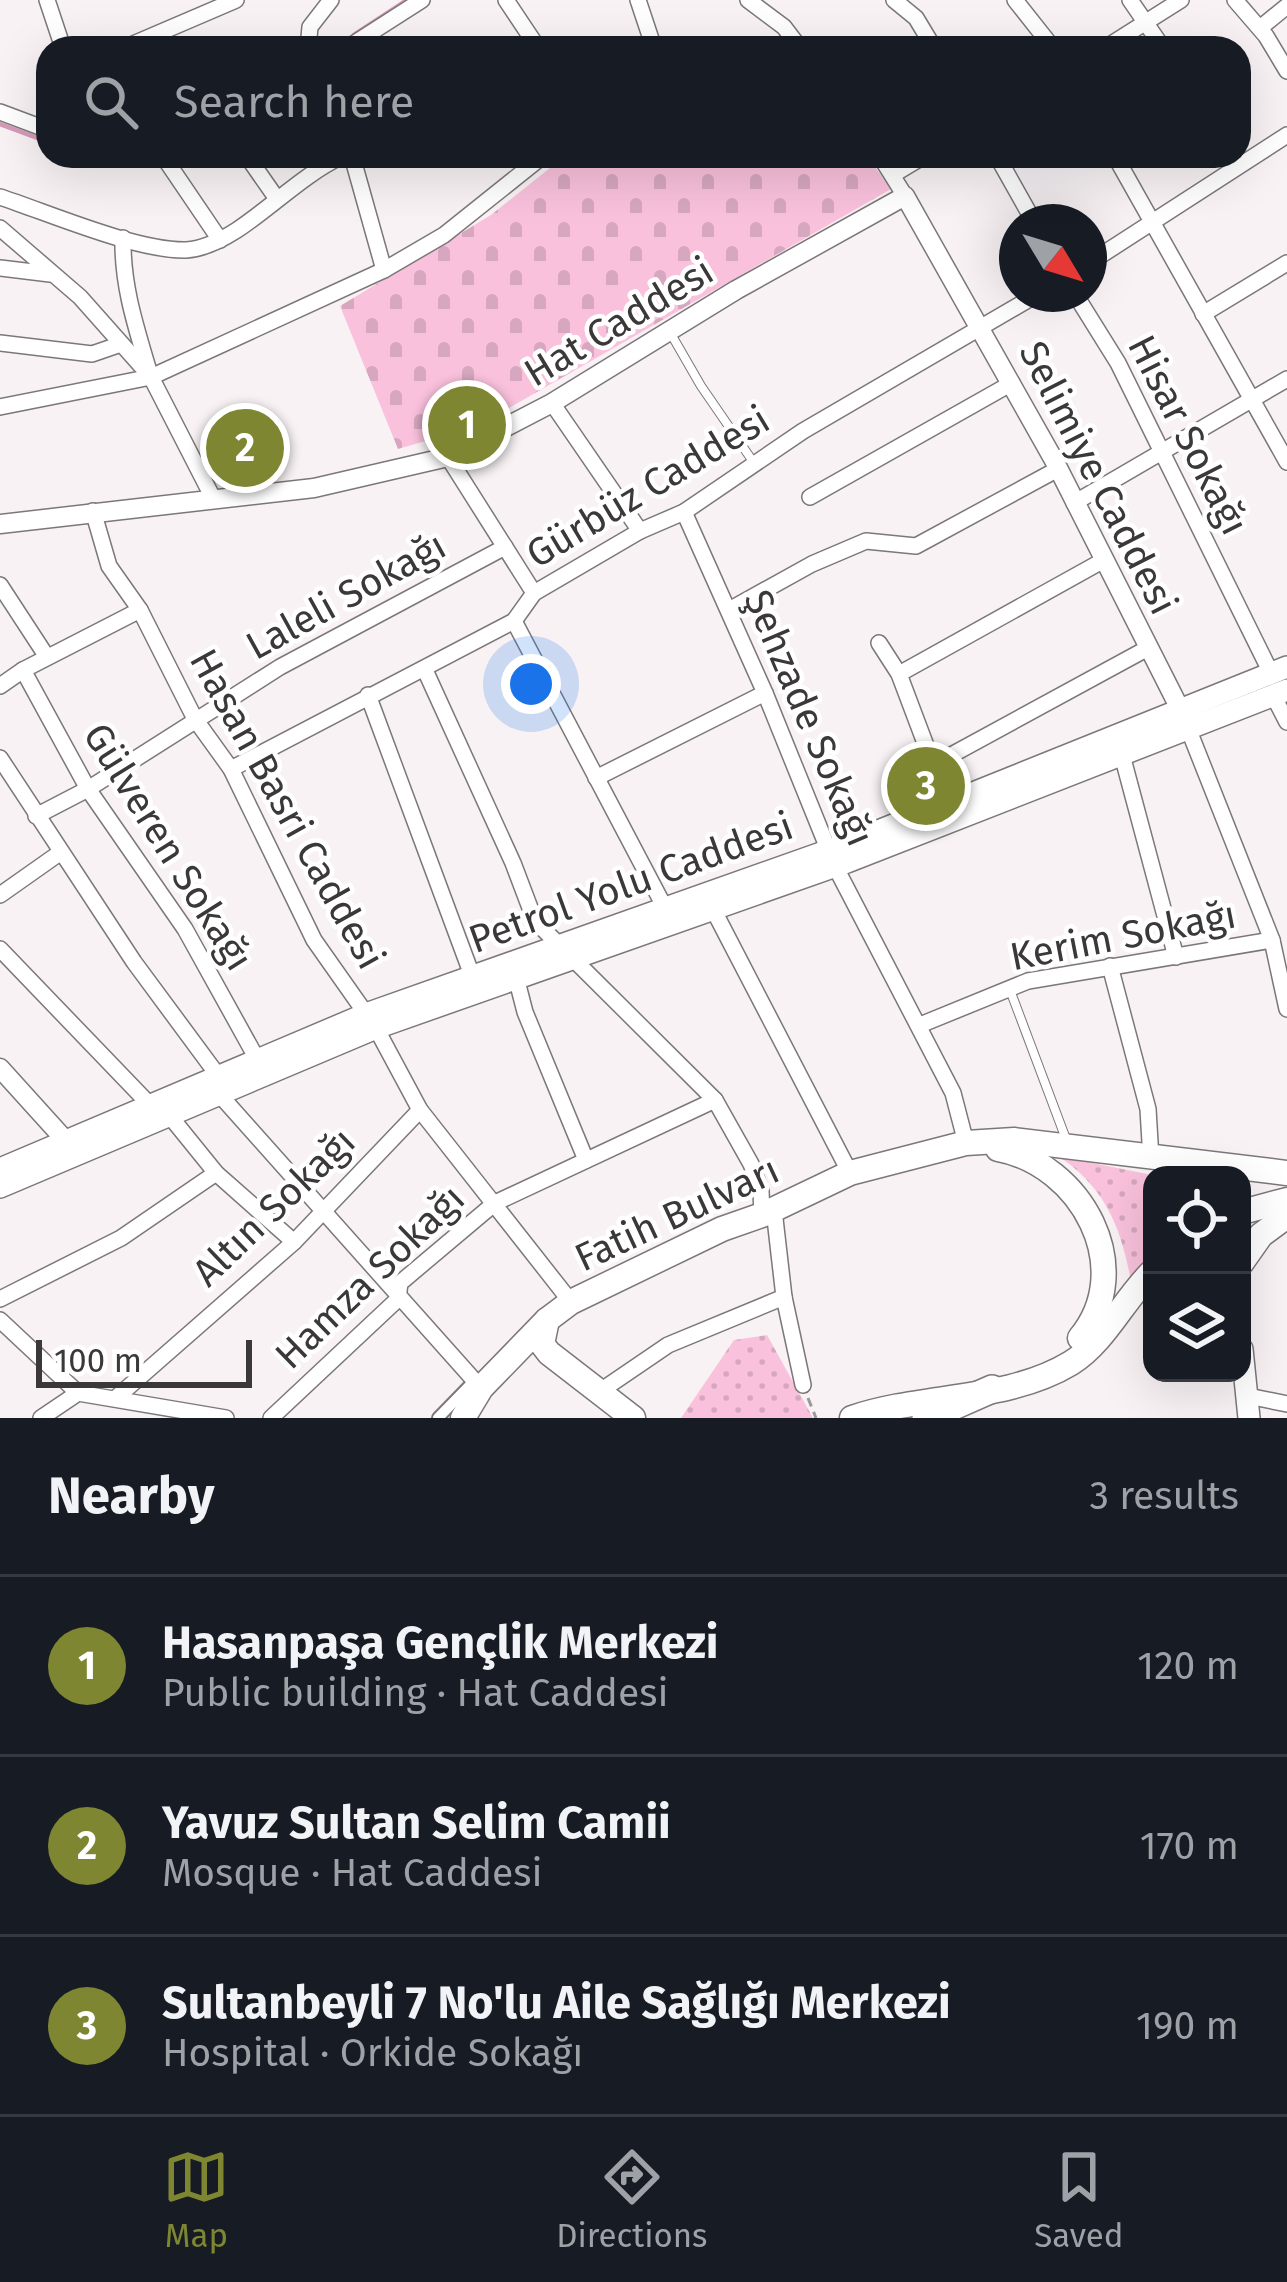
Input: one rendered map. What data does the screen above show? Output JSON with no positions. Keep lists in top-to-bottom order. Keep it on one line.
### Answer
{"streets":{"main road":["Petrol Yolu Caddesi","Fatih Bulvarı"],"street":["Hat Caddesi","Hisar Sokağı","Selimiye Caddesi","Gürbüz Caddesi","Laleli Sokağı","Şehzade Sokağı","Hasan Basri Caddesi","Gülveren Sokağı","Kerim Sokağı","Altın Sokağı","Hamza Sokağı"]},"crossings":[["Hat Caddesi","Selimiye Caddesi"],["Hat Caddesi","Hasan Basri Caddesi"],["Hisar Sokağı","Petrol Yolu Caddesi"],["Selimiye Caddesi","Gürbüz Caddesi"],["Selimiye Caddesi","Petrol Yolu Caddesi"],["Gürbüz Caddesi","Şehzade Sokağı"],["Gürbüz Caddesi","Hasan Basri Caddesi"],["Laleli Sokağı","Hasan Basri Caddesi"],["Laleli Sokağı","Gülveren Sokağı"],["Şehzade Sokağı","Petrol Yolu Caddesi"],["Şehzade Sokağı","Kerim Sokağı"],["Şehzade Sokağı","Fatih Bulvarı"],["Hasan Basri Caddesi","Petrol Yolu Caddesi"],["Hasan Basri Caddesi","Altın Sokağı"],["Hasan Basri Caddesi","Fatih Bulvarı"],["Hasan Basri Caddesi","Hamza Sokağı"],["Gülveren Sokağı","Petrol Yolu Caddesi"]],"scale_bar":"100 m","north":"bottom right","page":{"search":"Search here","pins":["1","2","3"],"scale":"100 m","heading":["Nearby","3 results"],"list":[{"mark":"1","name":"Hasanpaşa Gençlik Merkezi","note":"Public building · Hat Caddesi","value":"120 m"},{"mark":"2","name":"Yavuz Sultan Selim Camii","note":"Mosque · Hat Caddesi","value":"170 m"},{"mark":"3","name":"Sultanbeyli 7 No'lu Aile Sağlığı Merkezi","note":"Hospital · Orkide Sokağı","value":"190 m"}],"nav":["Map","Directions","Saved"]}}
